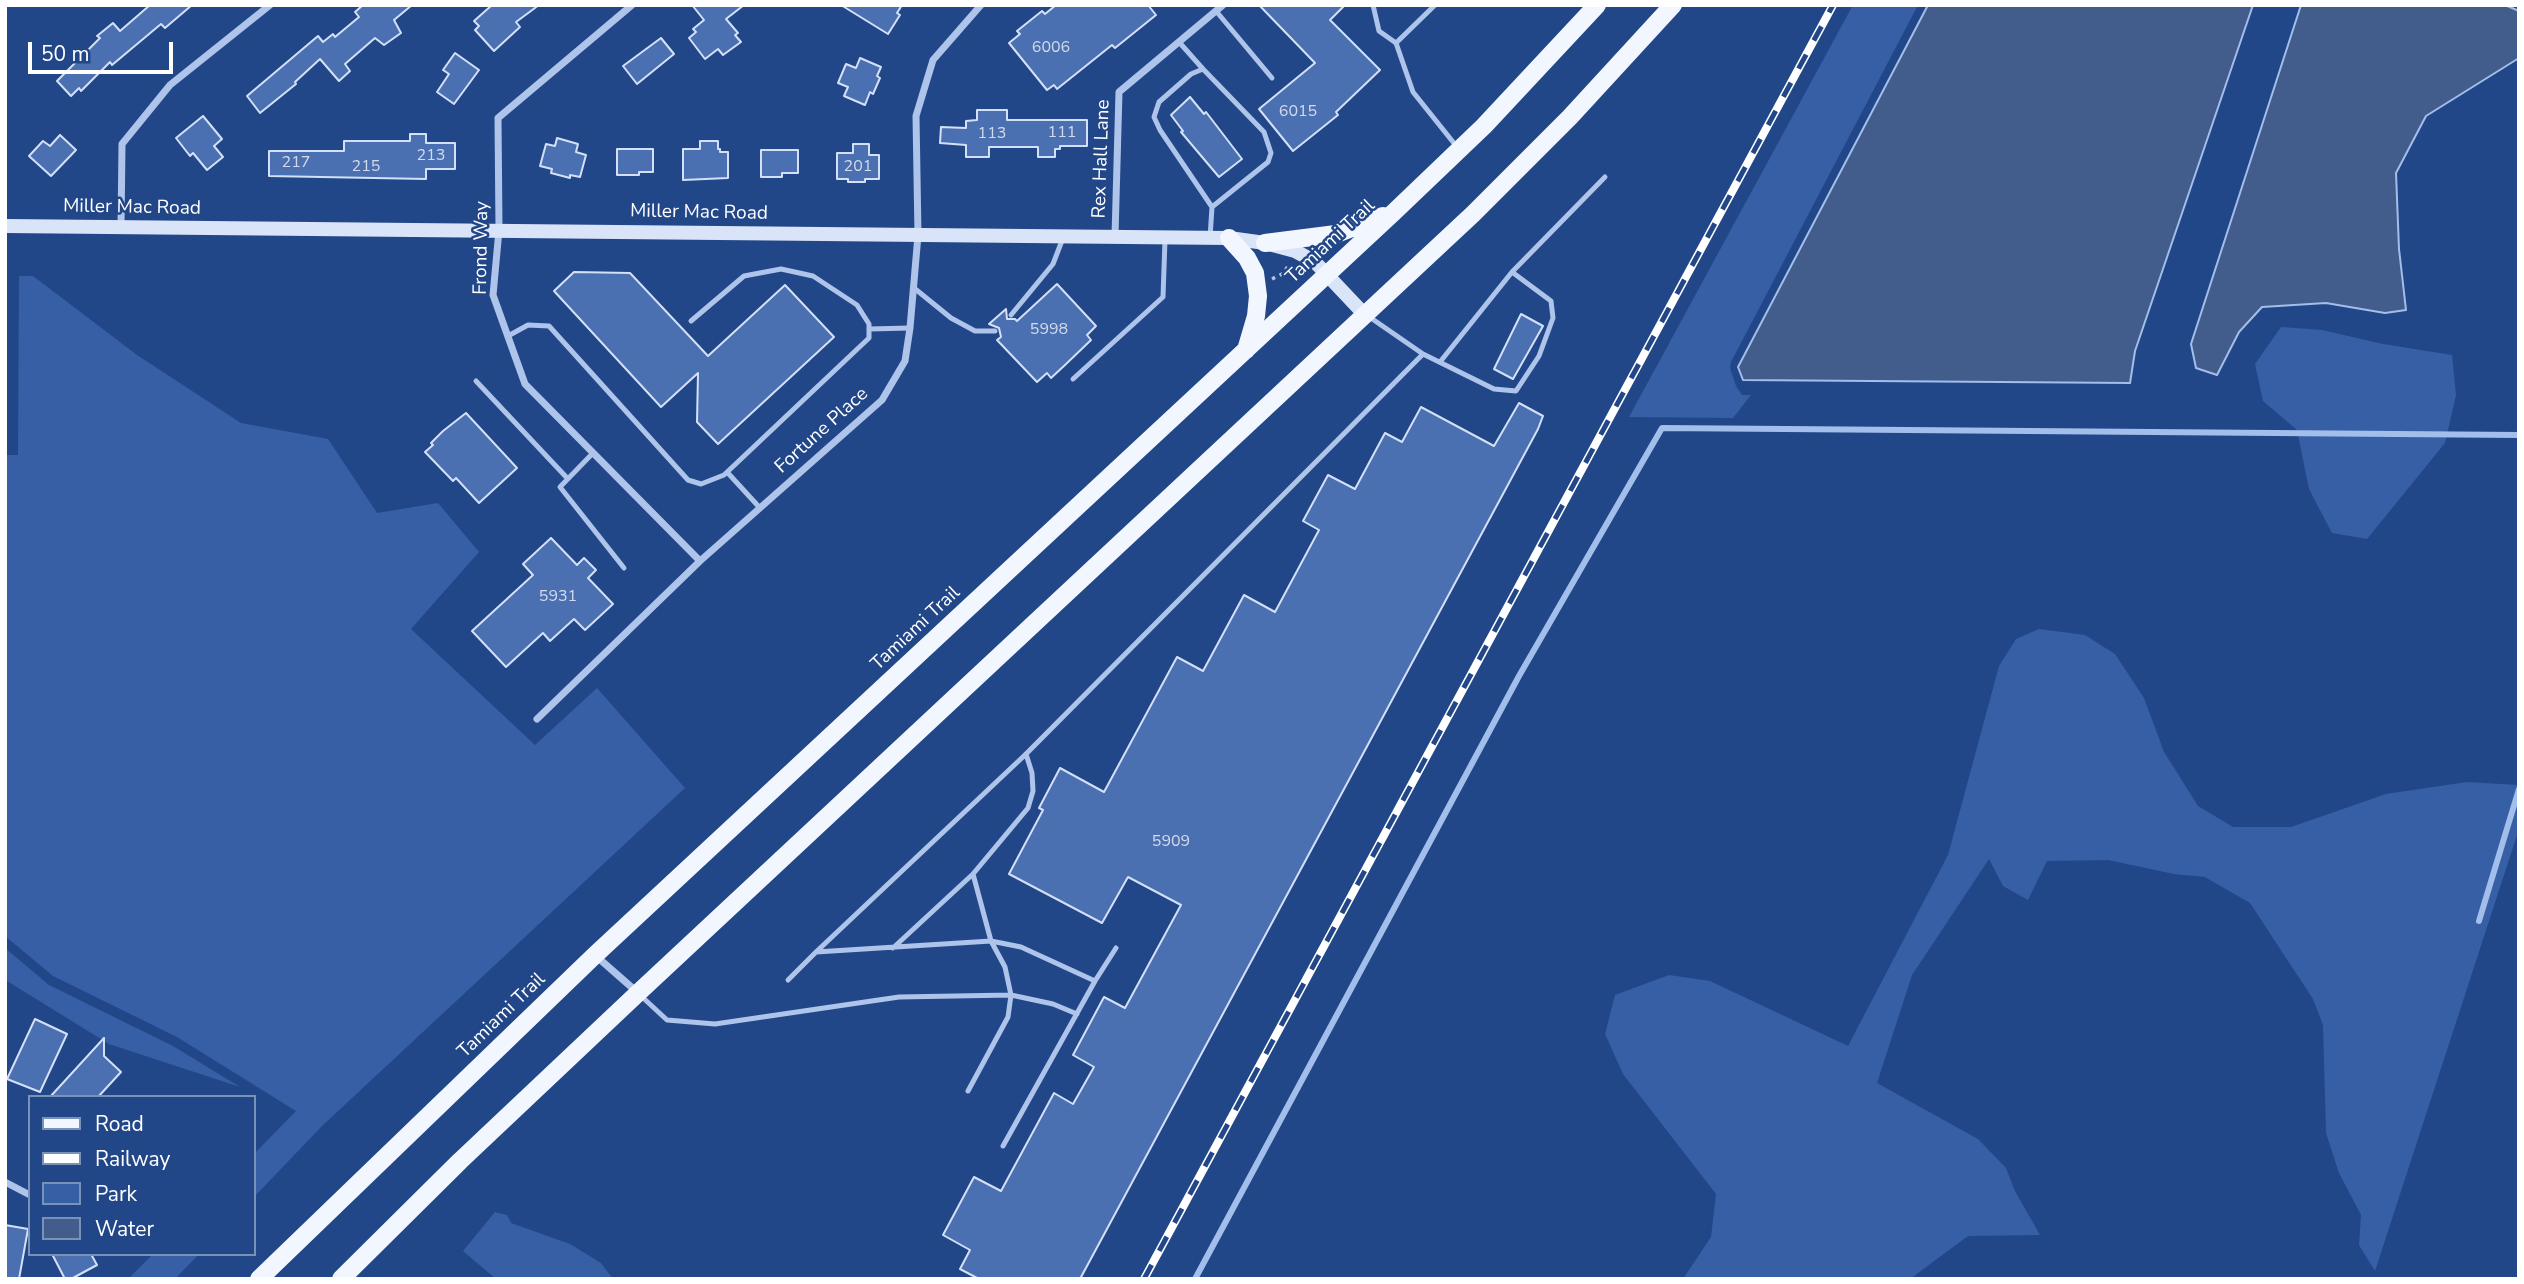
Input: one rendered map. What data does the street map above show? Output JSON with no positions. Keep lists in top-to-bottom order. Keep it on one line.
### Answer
{"streets":{"main road":["Tamiami Trail"],"street":["Rex Hall Lane","Miller Mac Road","Frond Way","Fortune Place"]},"crossings":[["Rex Hall Lane","Miller Mac Road"],["Miller Mac Road","Tamiami Trail"],["Miller Mac Road","Frond Way"],["Miller Mac Road","Fortune Place"],["Frond Way","Fortune Place"]],"house_numbers":["6006","6015","111","113","213","217","215","201","5998","5931","5909"],"legend":["Road","Railway","Park","Water"],"scale_bar":"50 m"}
